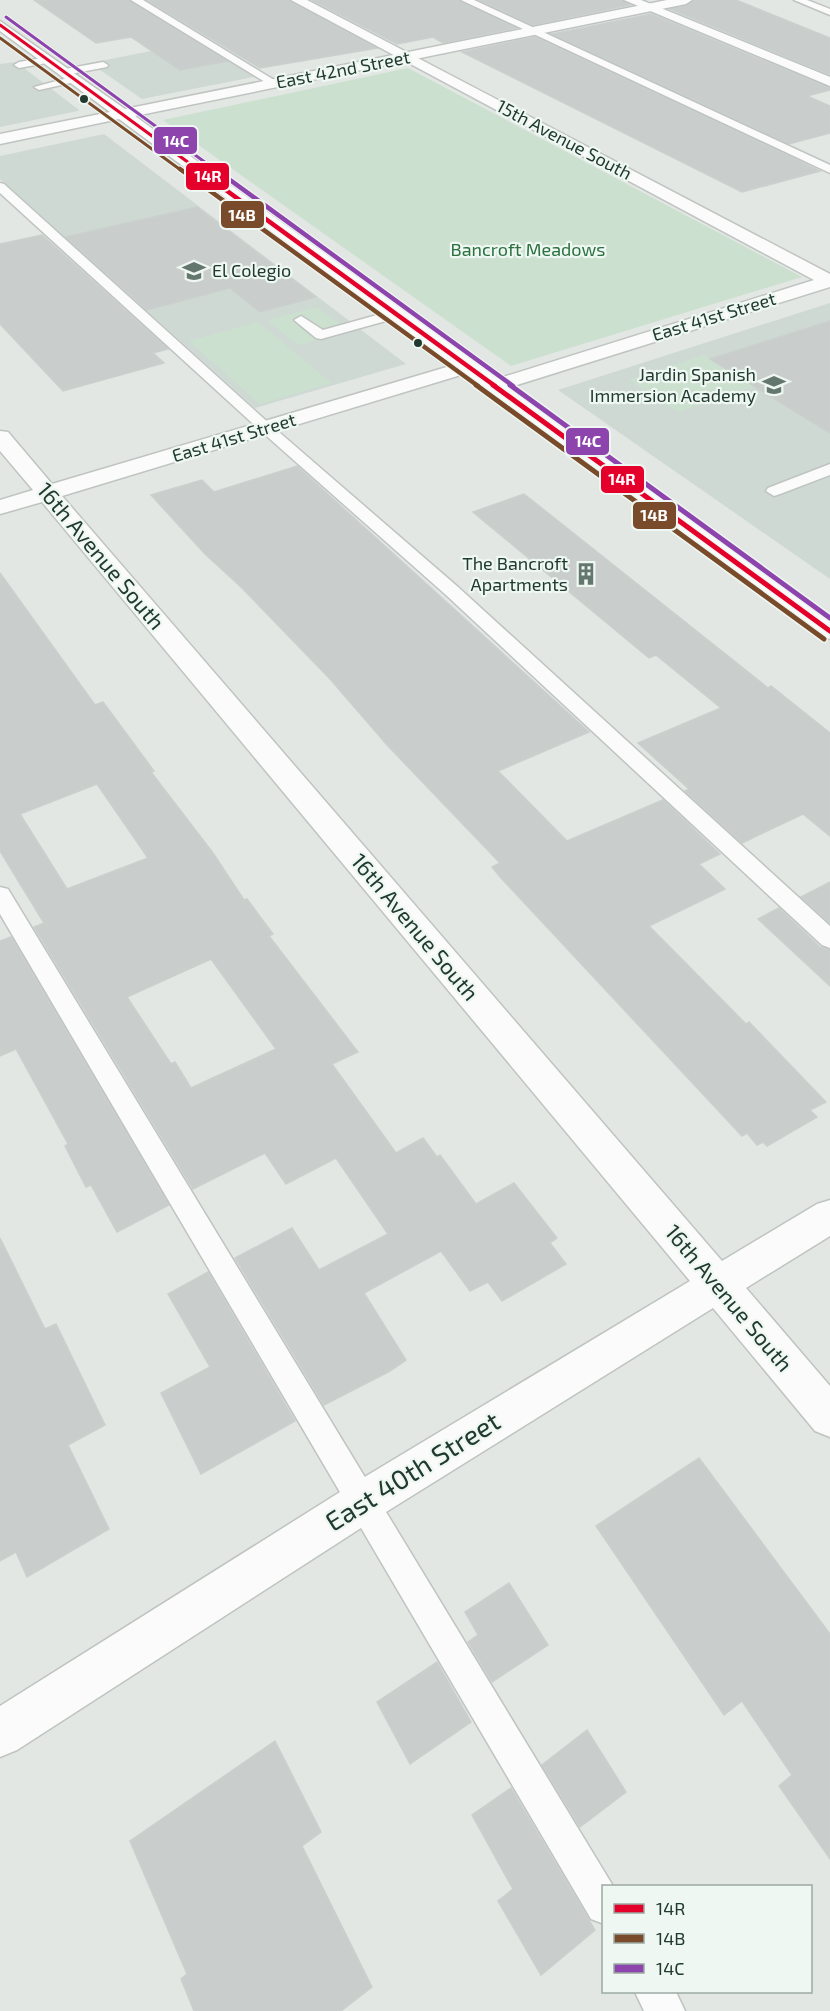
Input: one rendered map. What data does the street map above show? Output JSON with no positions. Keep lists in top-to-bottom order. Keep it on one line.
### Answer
{"streets":{"street":["East 42nd Street","15th Avenue South","East 41st Street","16th Avenue South","East 40th Street"]},"crossings":[["East 42nd Street","15th Avenue South"],["15th Avenue South","East 41st Street"],["East 41st Street","16th Avenue South"],["16th Avenue South","East 40th Street"]],"parks":["Bancroft Meadows"],"places":{"school or university":["El Colegio","Jardin Spanish Immersion Academy"],"building":["The Bancroft Apartments"]},"lines":["transit line 14C","transit line 14R","transit line 14B"],"legend":["14R","14B","14C"]}
